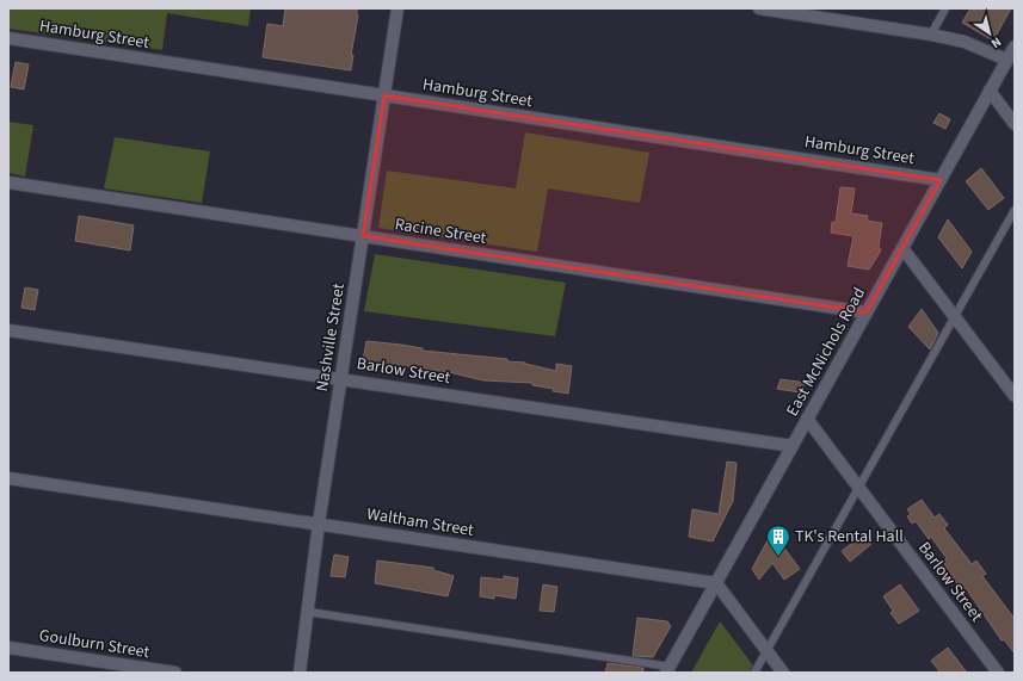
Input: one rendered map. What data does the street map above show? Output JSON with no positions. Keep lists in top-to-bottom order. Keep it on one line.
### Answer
{"streets":{"street":["Hamburg Street","Racine Street","Nashville Street","East McNichols Road","Barlow Street","Waltham Street","Goulburn Street"]},"crossings":[["Hamburg Street","Nashville Street"],["Hamburg Street","East McNichols Road"],["Racine Street","Nashville Street"],["Racine Street","East McNichols Road"],["Nashville Street","Barlow Street"],["Nashville Street","Waltham Street"],["East McNichols Road","Barlow Street"],["East McNichols Road","Waltham Street"]],"places":{"building":["TK's Rental Hall"]},"north":"bottom right"}
